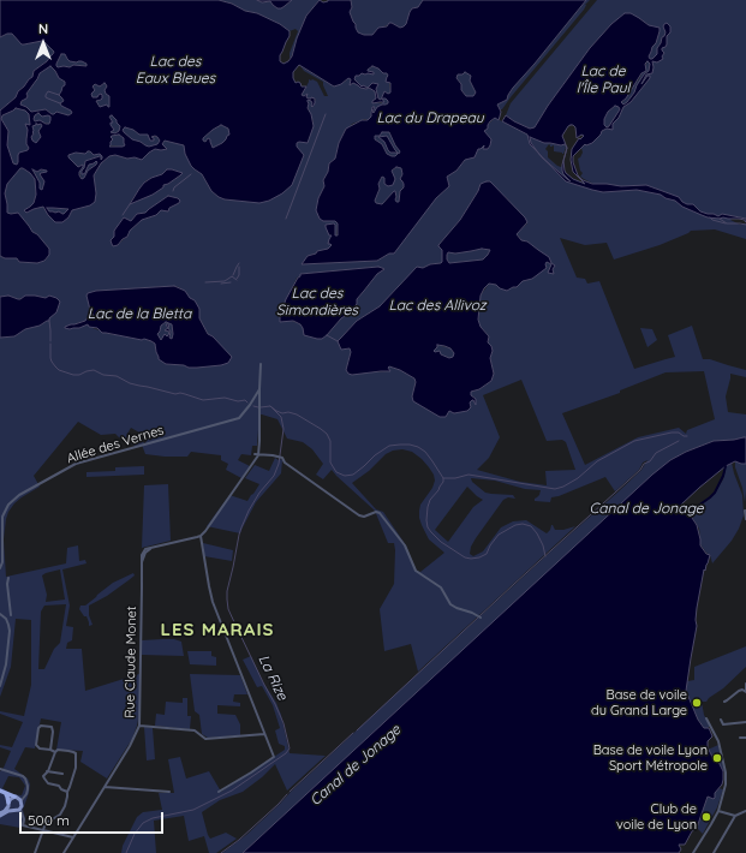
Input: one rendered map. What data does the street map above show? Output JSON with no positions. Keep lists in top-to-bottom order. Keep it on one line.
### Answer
{"streets":{"street":["Allée des Vernes","Rue Claude Monet"]},"districts":["LES MARAIS"],"water":["Lac des Eaux Bleues","Lac de l'Île Paul","Lac du Drapeau","Lac des Simondières","Lac des Allivoz","Lac de la Bletta","Canal de Jonage","La Rize"],"places":["Base de voile du Grand Large","Base de voile Lyon Sport Métropole","Club de voile de Lyon"],"scale_bar":"500 m","north":"top"}
